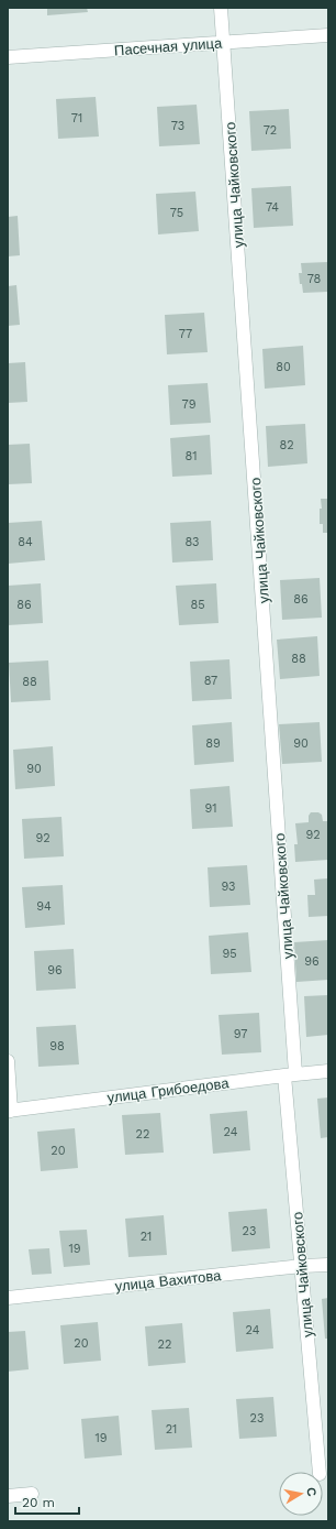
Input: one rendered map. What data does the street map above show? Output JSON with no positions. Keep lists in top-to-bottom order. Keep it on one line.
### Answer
{"streets":{"street":["Пасечная улица","улица Чайковского","улица Грибоедова","улица Вахитова"]},"crossings":[["Пасечная улица","улица Чайковского"],["улица Чайковского","улица Грибоедова"],["улица Чайковского","улица Вахитова"]],"house_numbers":["71","73","72","74","75","78","77","80","79","82","81","84","83","86","86","85","88","87","88","89","90","90","91","92","92","93","94","95","96","96","97","98","24","22","20","23","21","19","24","20","22","23","21","19"],"scale_bar":"20 m","north":"right"}
